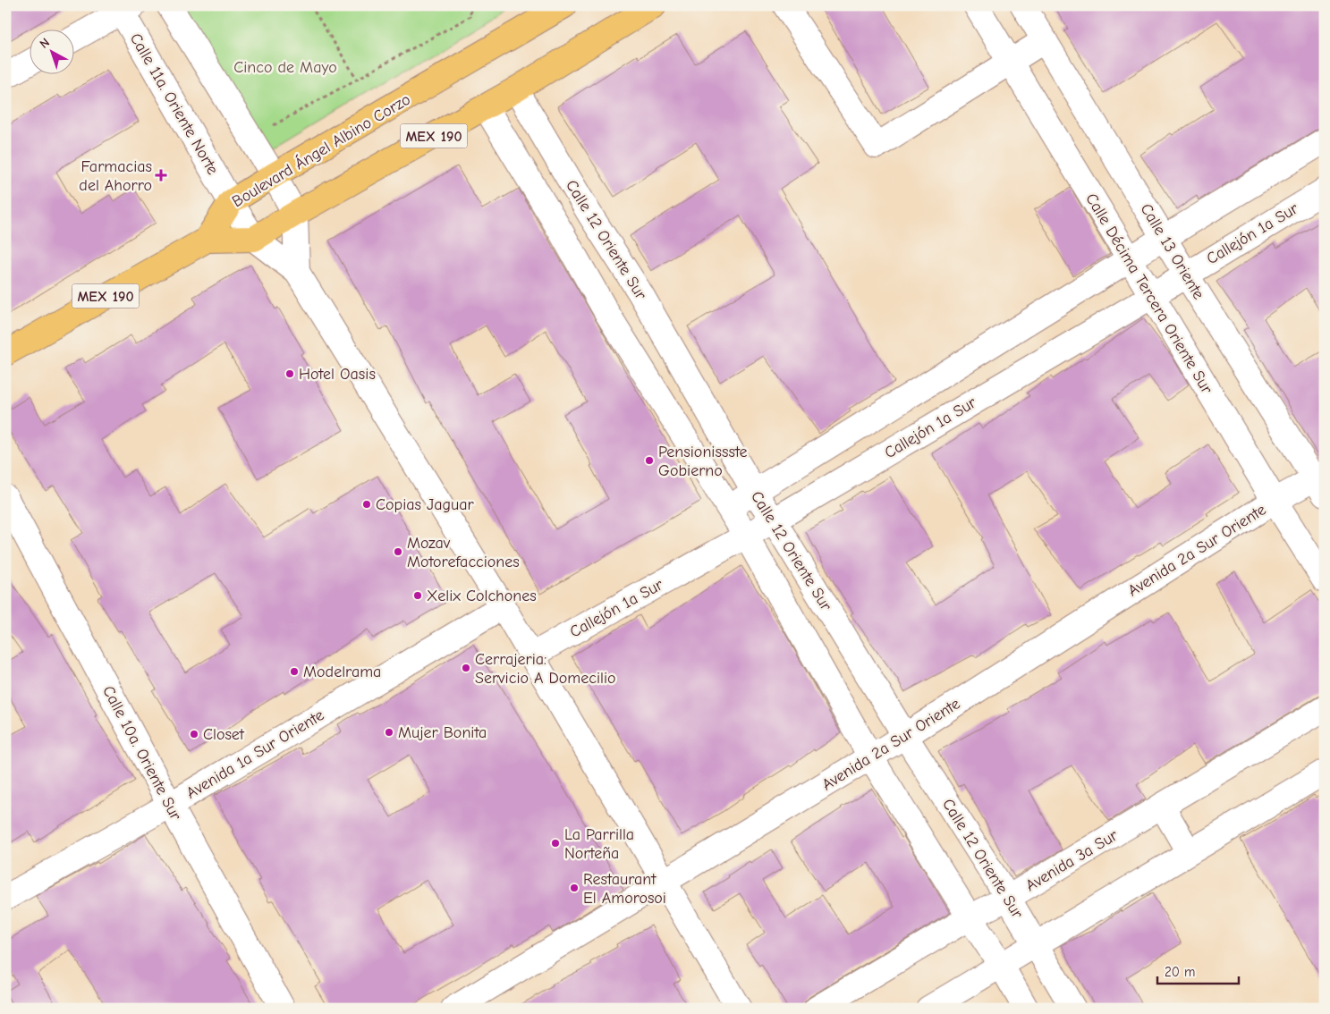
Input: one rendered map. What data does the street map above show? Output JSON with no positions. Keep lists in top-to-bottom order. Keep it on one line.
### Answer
{"streets":{"main road":["MEX 190","Boulevard Ángel Albino Corzo"],"street":["Calle 11a. Oriente Norte","Callejón 1a Sur","Calle 12 Oriente Sur","Calle 13 Oriente","Calle Décima Tercera Oriente Sur","Avenida 2a Sur Oriente","Calle 10a. Oriente Sur","Avenida 1a Sur Oriente","Avenida 3a Sur"]},"crossings":[["Calle 11a. Oriente Norte","MEX 190"],["Calle 11a. Oriente Norte","Boulevard Ángel Albino Corzo"],["MEX 190","Boulevard Ángel Albino Corzo"],["MEX 190","Calle 12 Oriente Sur"],["Callejón 1a Sur","Calle 12 Oriente Sur"],["Callejón 1a Sur","Calle 13 Oriente"],["Callejón 1a Sur","Calle Décima Tercera Oriente Sur"],["Calle 12 Oriente Sur","Avenida 2a Sur Oriente"],["Calle 12 Oriente Sur","Avenida 3a Sur"],["Calle 13 Oriente","Avenida 2a Sur Oriente"],["Calle Décima Tercera Oriente Sur","Avenida 2a Sur Oriente"],["Calle 10a. Oriente Sur","Avenida 1a Sur Oriente"]],"parks":["Cinco de Mayo"],"places":{"health":["Farmacias del Ahorro"],"other":["Hotel Oasis","Pensionissste Gobierno","Copias Jaguar","Mozav Motorefacciones","Xelix Colchones","Cerrajeria: Servicio A Domecilio","Modelrama","Mujer Bonita","Closet","La Parrilla Norteña","Restaurant El Amorosoi"]},"scale_bar":"20 m","north":"top left"}
